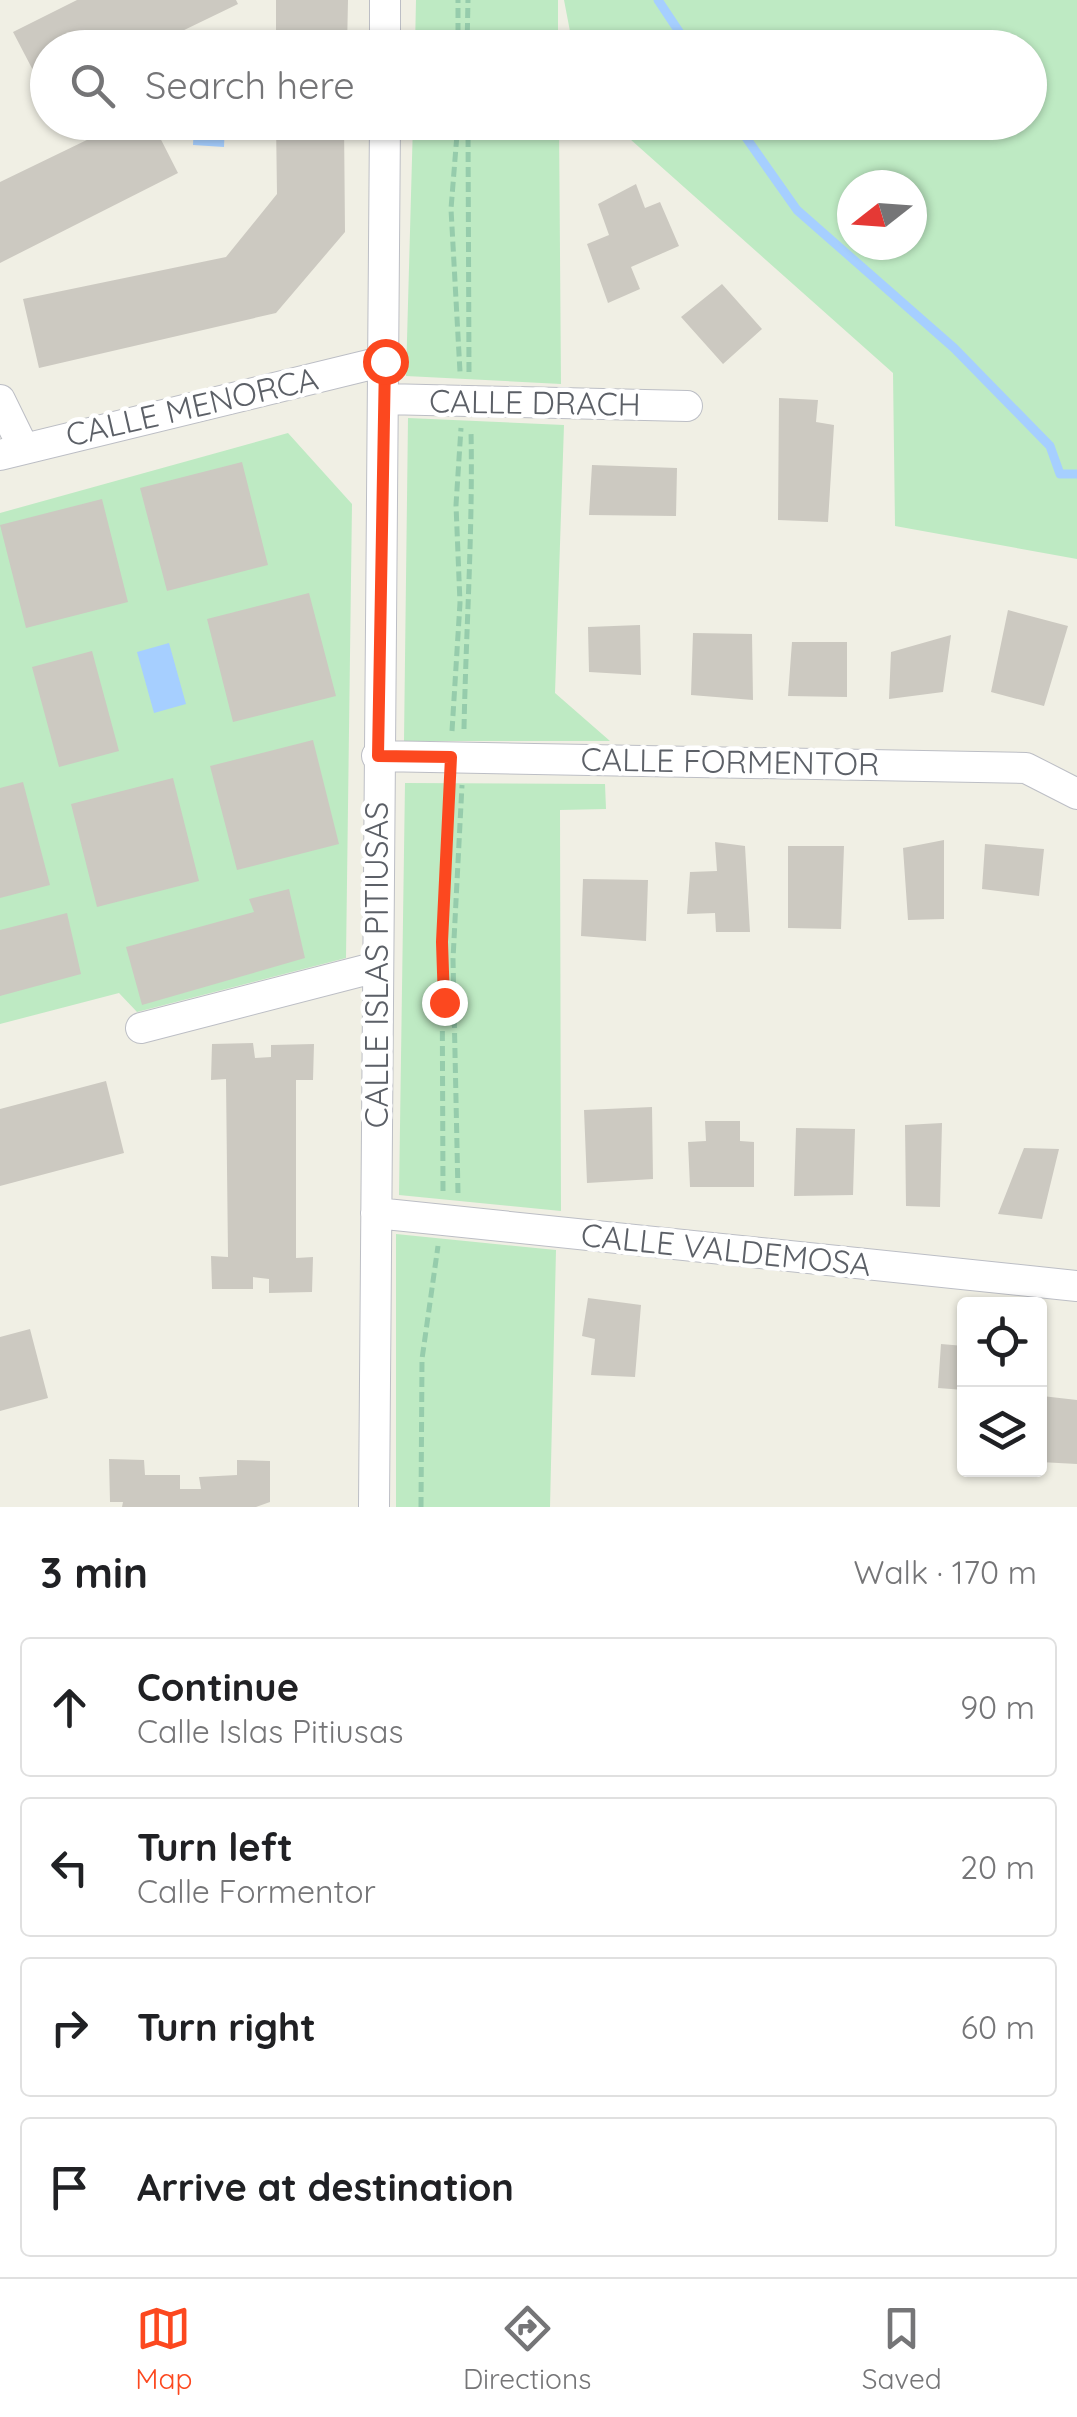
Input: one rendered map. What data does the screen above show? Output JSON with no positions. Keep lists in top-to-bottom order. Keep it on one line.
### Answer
{"streets":{"street":["CALLE DRACH","CALLE MENORCA","CALLE FORMENTOR","CALLE ISLAS PITIUSAS","CALLE VALDEMOSA"]},"crossings":[["CALLE DRACH","CALLE ISLAS PITIUSAS"],["CALLE MENORCA","CALLE ISLAS PITIUSAS"],["CALLE FORMENTOR","CALLE ISLAS PITIUSAS"],["CALLE ISLAS PITIUSAS","CALLE VALDEMOSA"]],"north":"left","page":{"search":"Search here","heading":["3 min","Walk · 170 m"],"list":[["Continue","Calle Islas Pitiusas","90 m"],["Turn left","Calle Formentor","20 m"],["Turn right","60 m"],"Arrive at destination"],"nav":["Map","Directions","Saved"]}}
